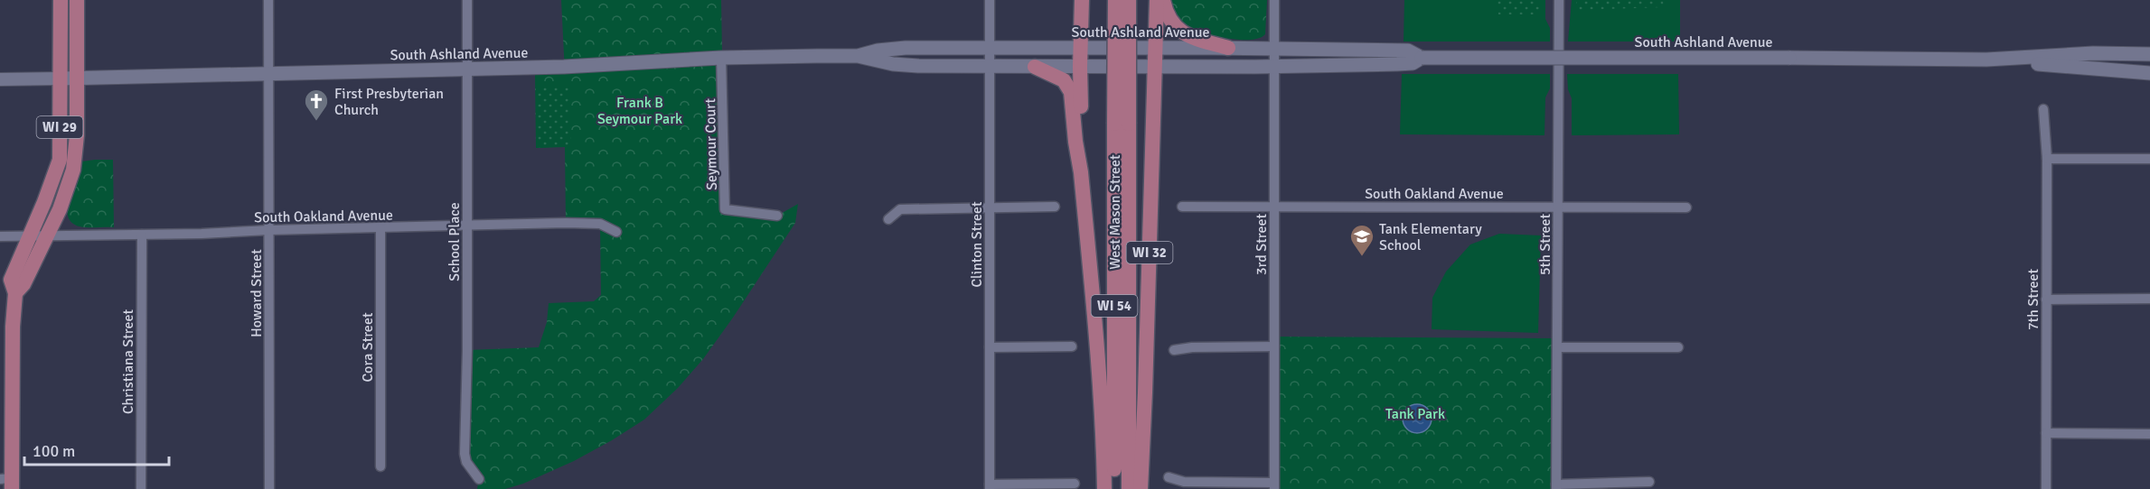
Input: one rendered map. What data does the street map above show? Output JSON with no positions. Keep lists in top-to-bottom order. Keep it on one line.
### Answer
{"streets":{"main road":["South Ashland Avenue","WI 29","West Mason Street","WI 32","WI 54"],"street":["Seymour Court","South Oakland Avenue","School Place","Clinton Street","3rd Street","5th Street","Howard Street","7th Street","Cora Street","Christiana Street"]},"crossings":[["South Ashland Avenue","WI 29"],["South Ashland Avenue","Seymour Court"],["South Ashland Avenue","School Place"],["South Ashland Avenue","Clinton Street"],["South Ashland Avenue","3rd Street"],["South Ashland Avenue","WI 32"],["South Ashland Avenue","Howard Street"],["WI 29","South Oakland Avenue"],["South Oakland Avenue","School Place"],["South Oakland Avenue","3rd Street"],["South Oakland Avenue","5th Street"],["South Oakland Avenue","Howard Street"],["South Oakland Avenue","Cora Street"],["South Oakland Avenue","Christiana Street"]],"parks":["Frank B Seymour Park","Tank Park"],"places":{"church":["First Presbyterian Church"],"school or university":["Tank Elementary School"]},"scale_bar":"100 m"}
